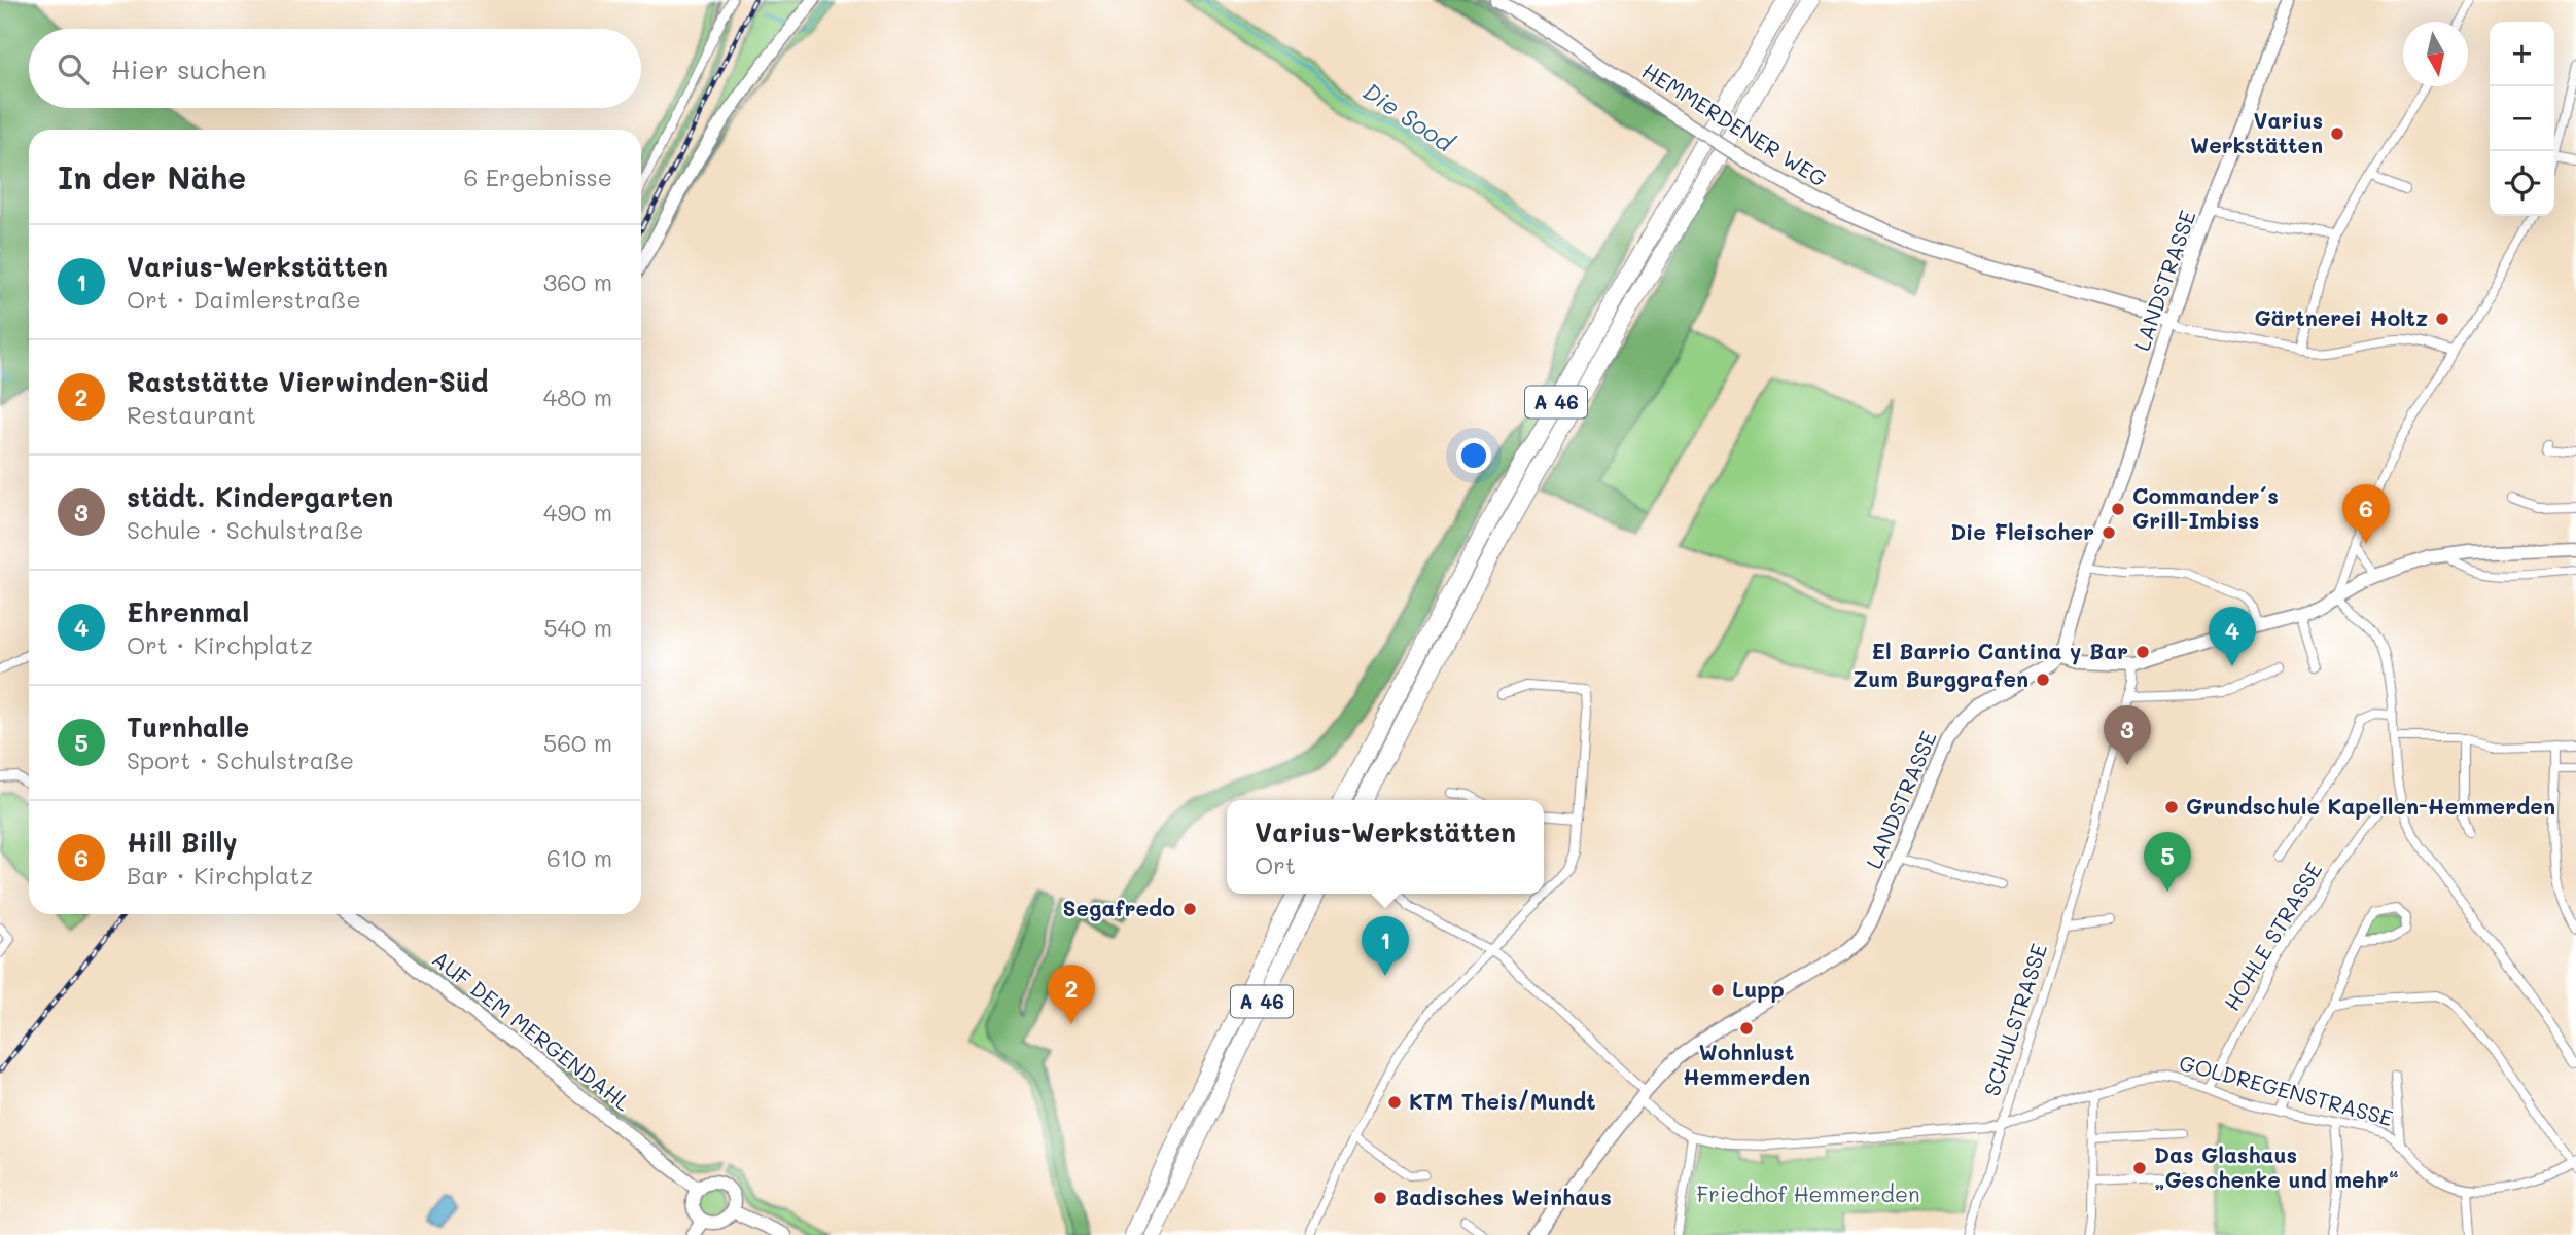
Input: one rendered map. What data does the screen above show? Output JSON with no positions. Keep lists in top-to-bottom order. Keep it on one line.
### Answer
{"streets":{"highway":["A 46"],"street":["HEMMERDENER WEG","LANDSTRASSE","HOHLE STRASSE","SCHULSTRASSE","AUF DEM MERGENDAHL","GOLDREGENSTRASSE"]},"crossings":[["HEMMERDENER WEG","LANDSTRASSE"],["LANDSTRASSE","GOLDREGENSTRASSE"],["HOHLE STRASSE","GOLDREGENSTRASSE"],["SCHULSTRASSE","GOLDREGENSTRASSE"]],"water":["Die Sood"],"parks":["Friedhof Hemmerden"],"places":["Varius Werkstätten","Gärtnerei Holtz","Commander´s Grill-Imbiss","Die Fleischer","El Barrio Cantina y Bar","Zum Burggrafen","Grundschule Kapellen-Hemmerden","Segafredo","Lupp","Wohnlust Hemmerden","KTM Theis/Mundt","Das Glashaus „Geschenke und mehr“","Badisches Weinhaus"],"north":"bottom","page":{"map_buttons":["+","−"],"search":"Hier suchen","heading":["In der Nähe","6 Ergebnisse"],"list":[{"mark":"1","name":"Varius-Werkstätten","note":"Ort · Daimlerstraße","value":"360 m"},{"mark":"2","name":"Raststätte Vierwinden-Süd","note":"Restaurant","value":"480 m"},{"mark":"3","name":"städt. Kindergarten","note":"Schule · Schulstraße","value":"490 m"},{"mark":"4","name":"Ehrenmal","note":"Ort · Kirchplatz","value":"540 m"},{"mark":"5","name":"Turnhalle","note":"Sport · Schulstraße","value":"560 m"},{"mark":"6","name":"Hill Billy","note":"Bar · Kirchplatz","value":"610 m"}],"pins":["6","4","3","5","1","2"],"popup":["Varius-Werkstätten","Ort"]}}
